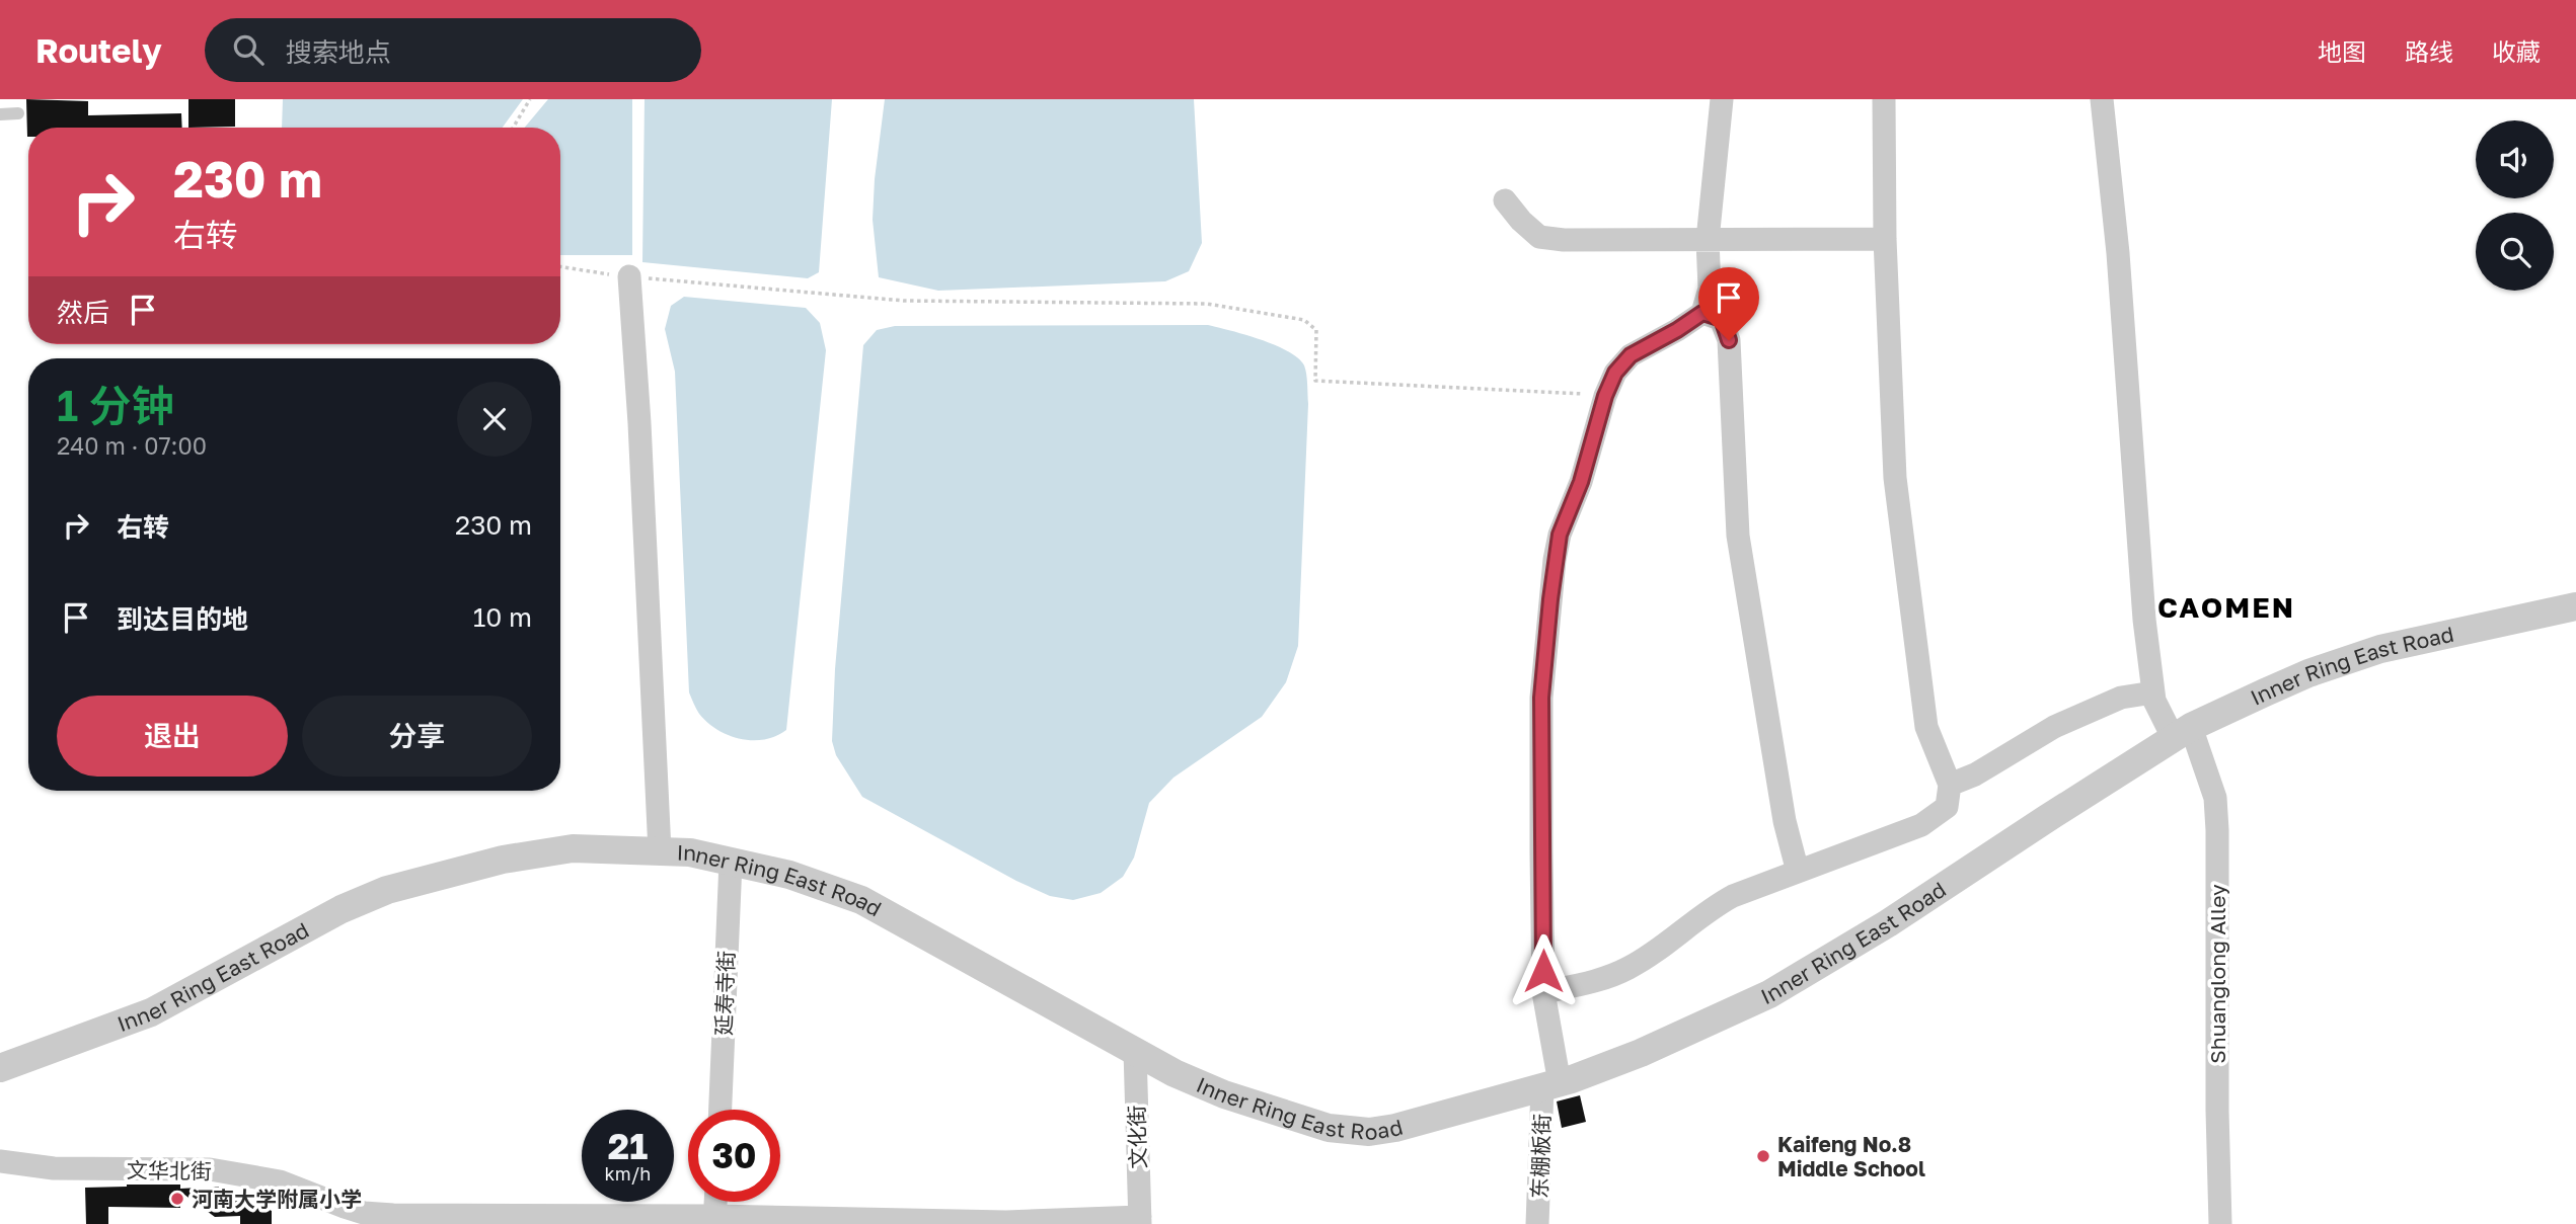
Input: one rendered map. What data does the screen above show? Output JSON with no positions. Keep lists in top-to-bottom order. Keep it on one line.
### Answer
{"streets":{"street":["Inner Ring East Road","Shuanglong Alley","延寿寺街","文化街","东棚板街","文华北街"]},"crossings":[["Inner Ring East Road","Shuanglong Alley"],["Inner Ring East Road","延寿寺街"],["Inner Ring East Road","文化街"],["Inner Ring East Road","东棚板街"],["文化街","文华北街"]],"districts":["CAOMEN"],"places":["Kaifeng No.8 Middle School","河南大学附属小学"],"page":{"header":"Routely","search":"搜索地点","nav":["地图","路线","收藏"],"turn":["230 m","右转"],"then":"然后","heading":["1 分钟","240 m · 07:00"],"list":[{"name":"右转","value":"230 m"},{"name":"到达目的地","value":"10 m"}],"buttons":["退出","分享"],"speed":"21 km/h","limit":"30"}}
